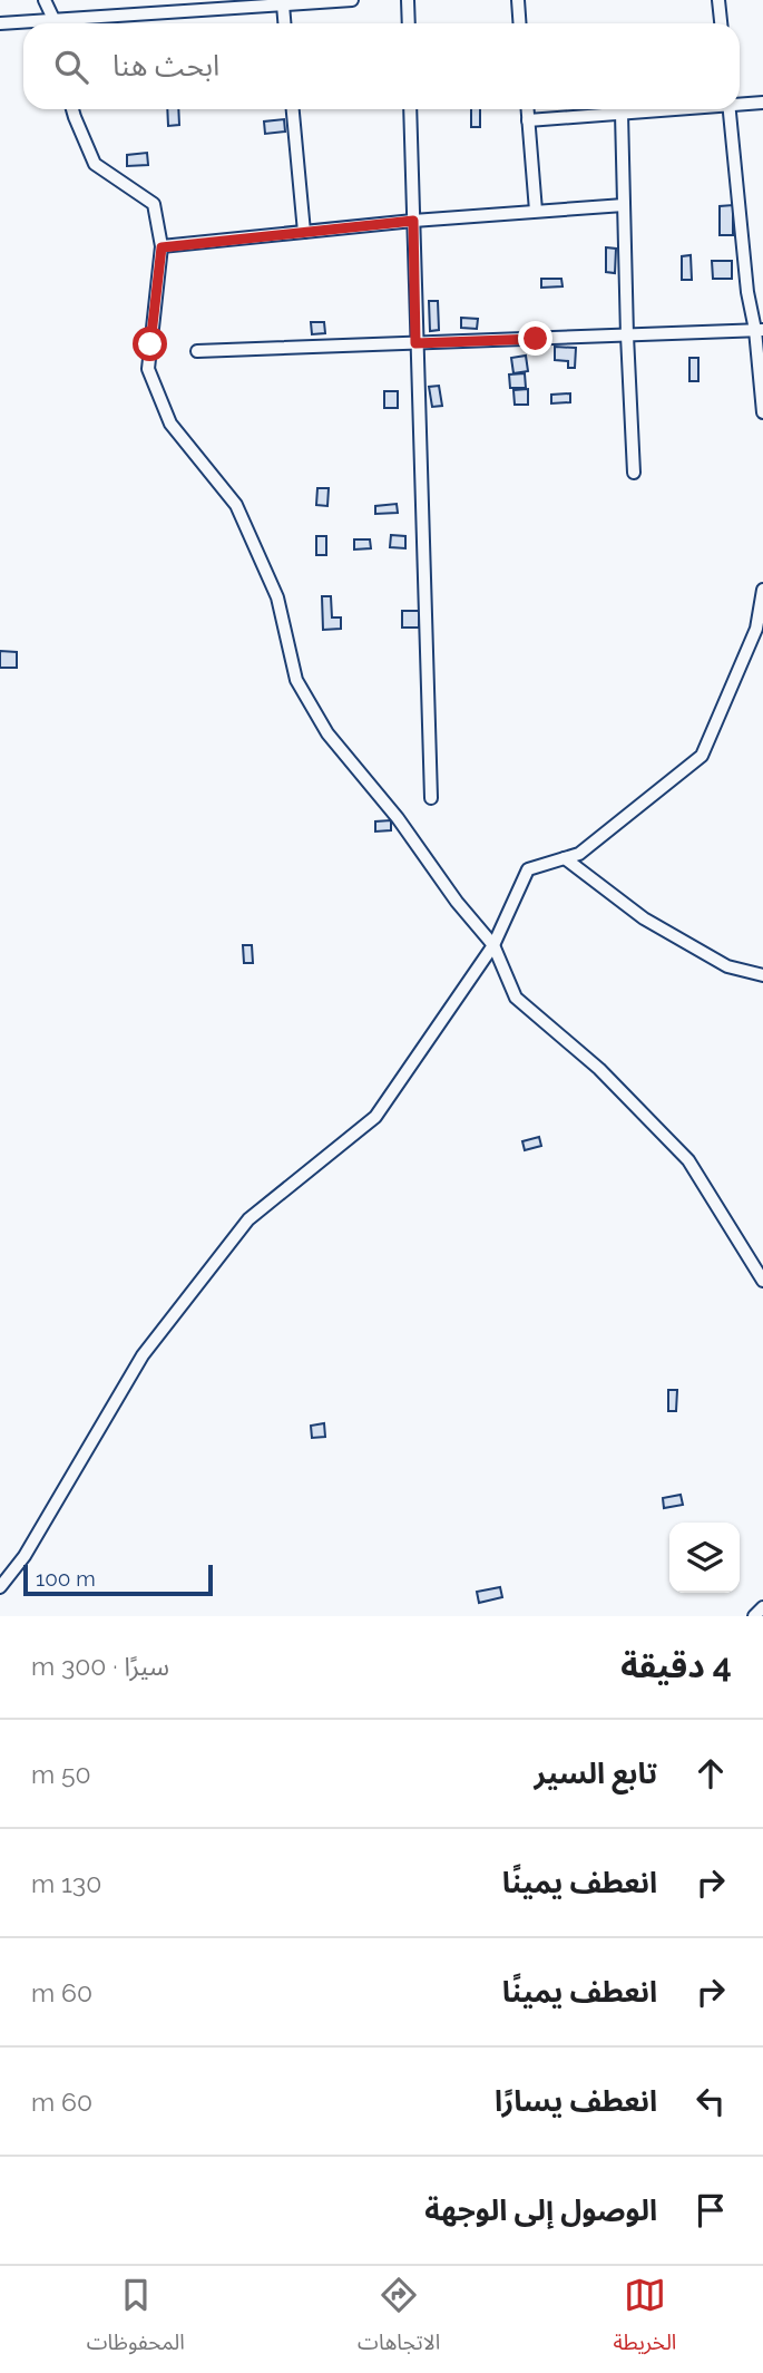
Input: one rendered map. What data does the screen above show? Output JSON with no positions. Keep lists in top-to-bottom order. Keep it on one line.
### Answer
{"scale_bar":"100 m","page":{"search":"ابحث هنا","scale":"100 m","heading":["4 دقيقة","سيرًا · 300 m"],"list":[["تابع السير","50 m"],["انعطف يمينًا","130 m"],["انعطف يمينًا","60 m"],["انعطف يسارًا","60 m"],"الوصول إلى الوجهة"],"nav":["الخريطة","الاتجاهات","المحفوظات"]}}
